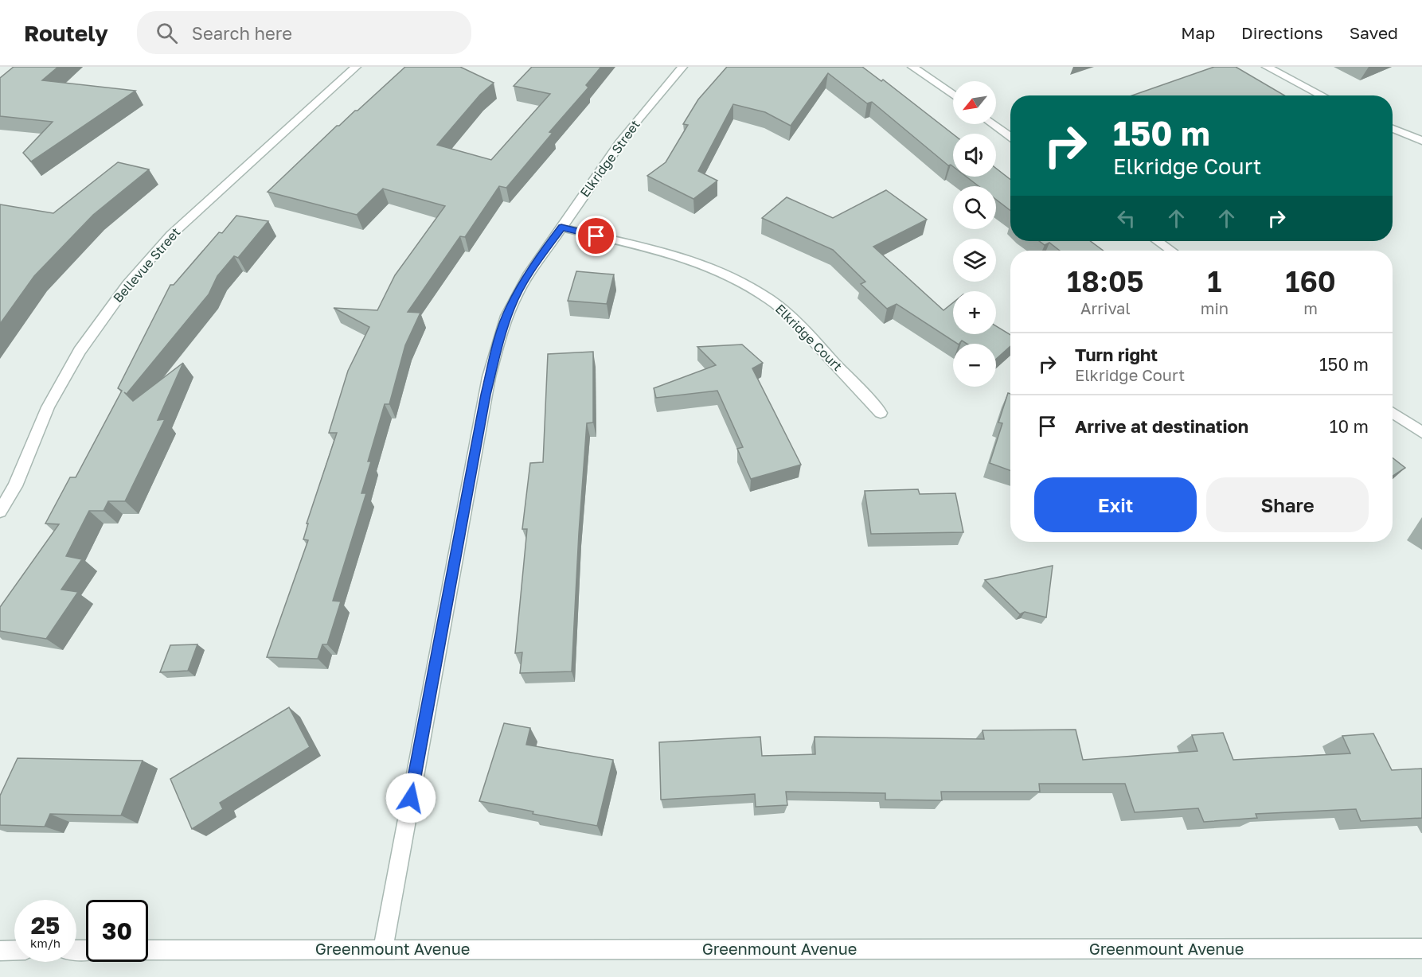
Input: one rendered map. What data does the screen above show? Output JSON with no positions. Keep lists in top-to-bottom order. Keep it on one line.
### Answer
{"streets":{"street":["Elkridge Street","Bellevue Street","Elkridge Court","Greenmount Avenue"]},"crossings":[["Elkridge Street","Elkridge Court"],["Elkridge Street","Greenmount Avenue"]],"north":"bottom left","page":{"header":"Routely","search":"Search here","nav":["Map","Directions","Saved"],"map_buttons":["+","−"],"turn":["150 m","Elkridge Court"],"eta":["18:05","Arrival","1","min","160","m"],"list":[{"name":"Turn right","note":"Elkridge Court","value":"150 m"},{"name":"Arrive at destination","value":"10 m"}],"buttons":["Exit","Share"],"speed":"25 km/h","limit":"30"}}
